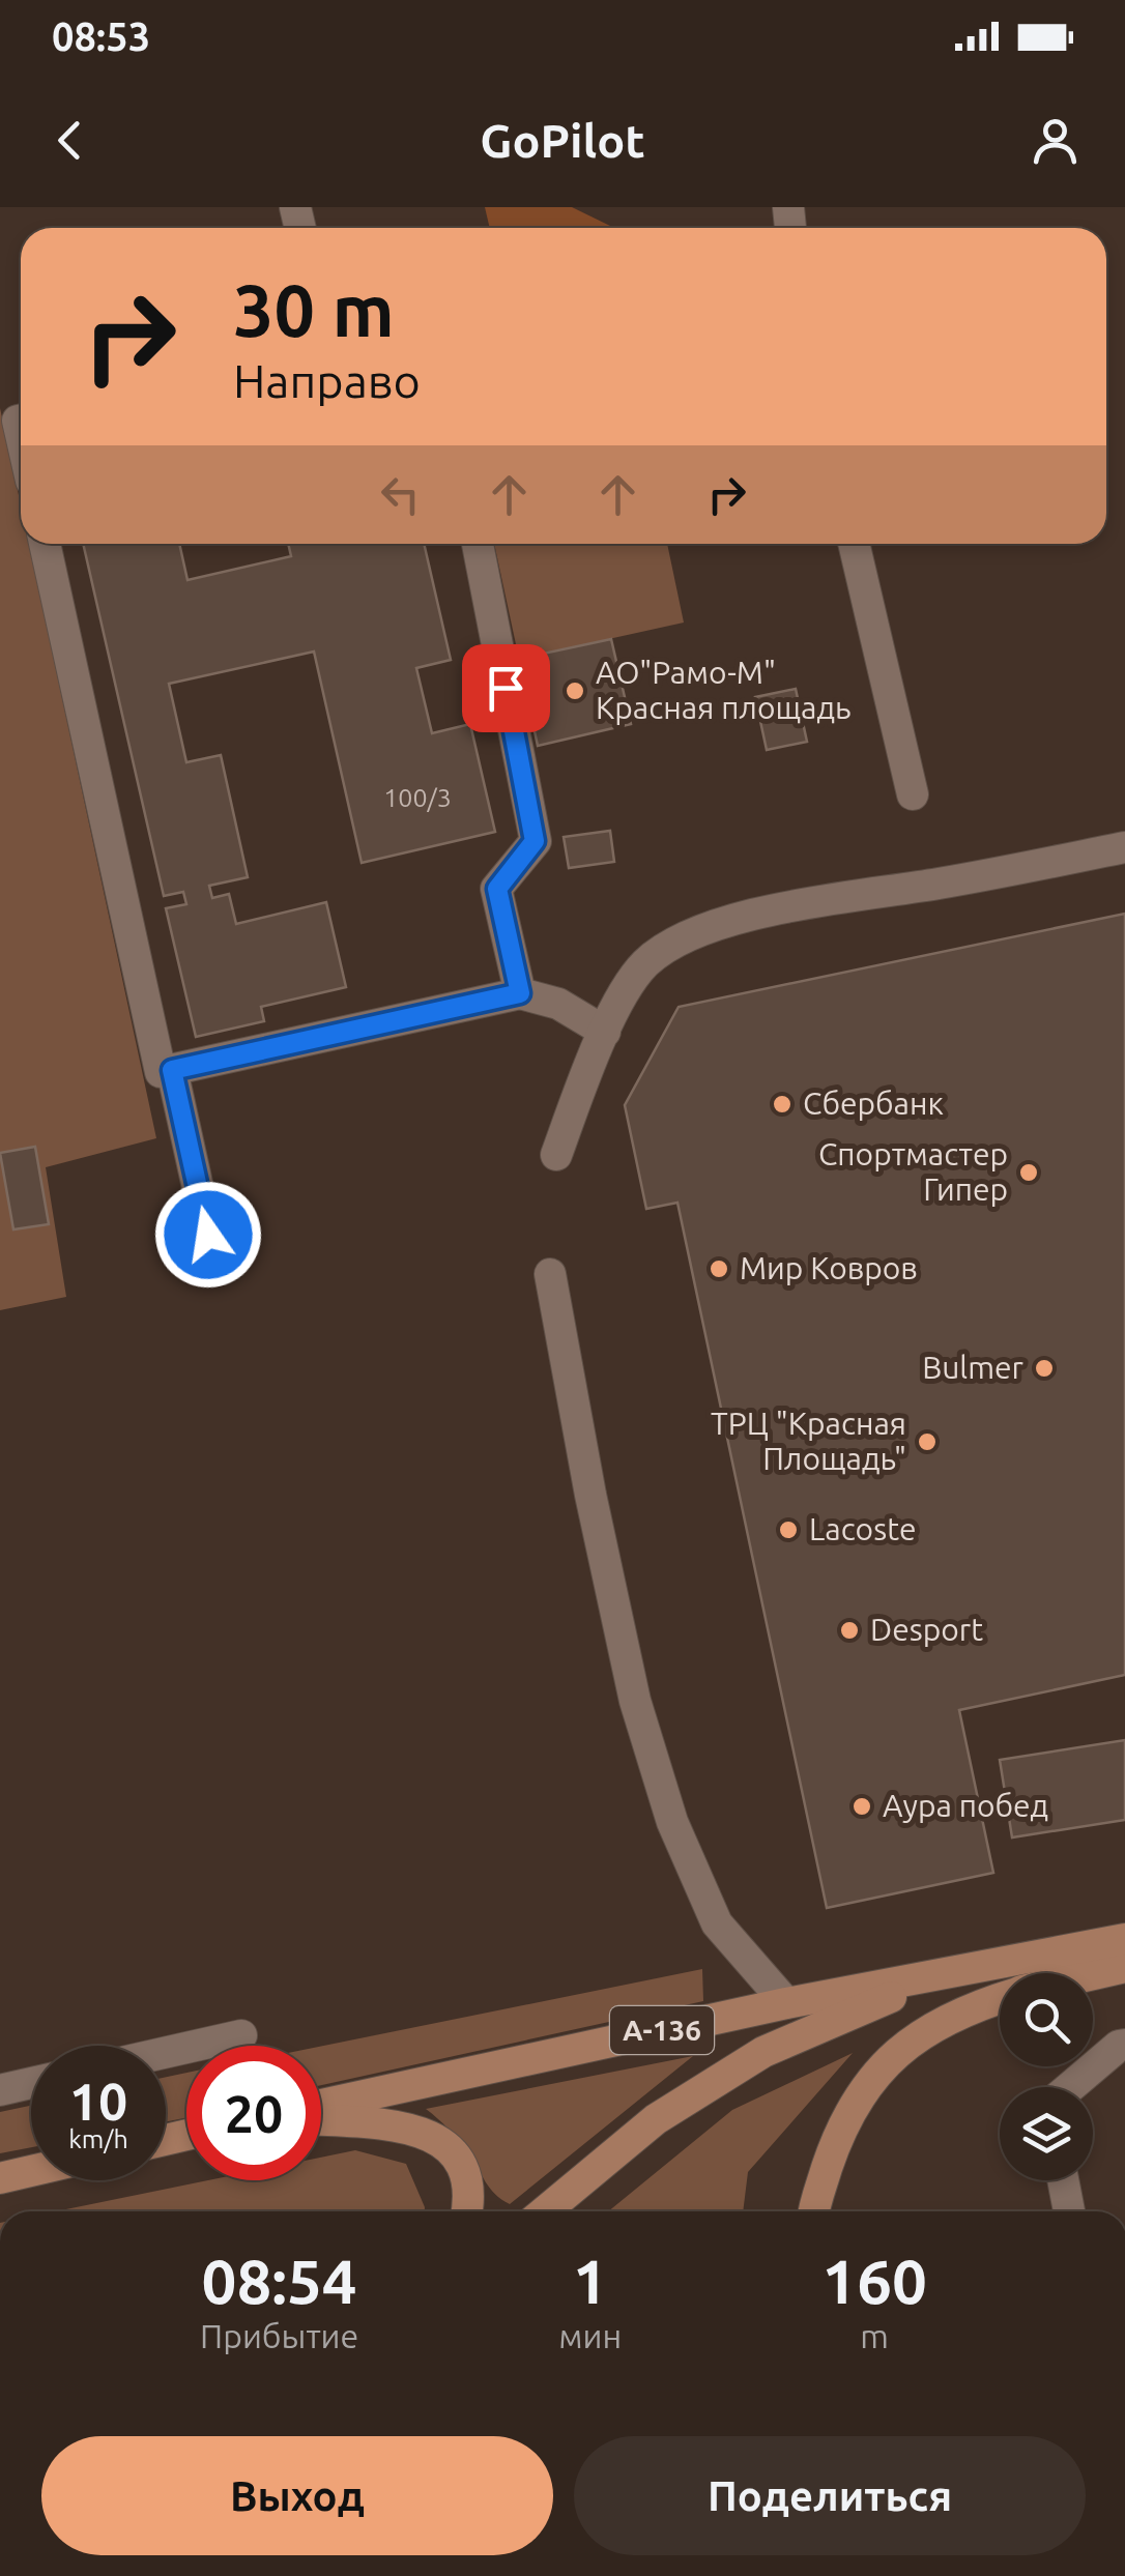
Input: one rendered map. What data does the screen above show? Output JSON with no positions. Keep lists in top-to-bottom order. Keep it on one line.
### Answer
{"streets":{"main road":["А-136"]},"places":["АО\"Рамо-М\" Красная площадь","Сбербанк","Спортмастер Гипер","Мир Ковров","Bulmer","ТРЦ \"Красная Площадь\"","Lacoste","Desport","Аура побед"],"house_numbers":["100/3"],"page":{"status":"08:53","header":"GoPilot","turn":["30 m","Направо"],"speed":"10 km/h","limit":"20","eta":["08:54","Прибытие","1","мин","160","m"],"buttons":["Выход","Поделиться"]}}
